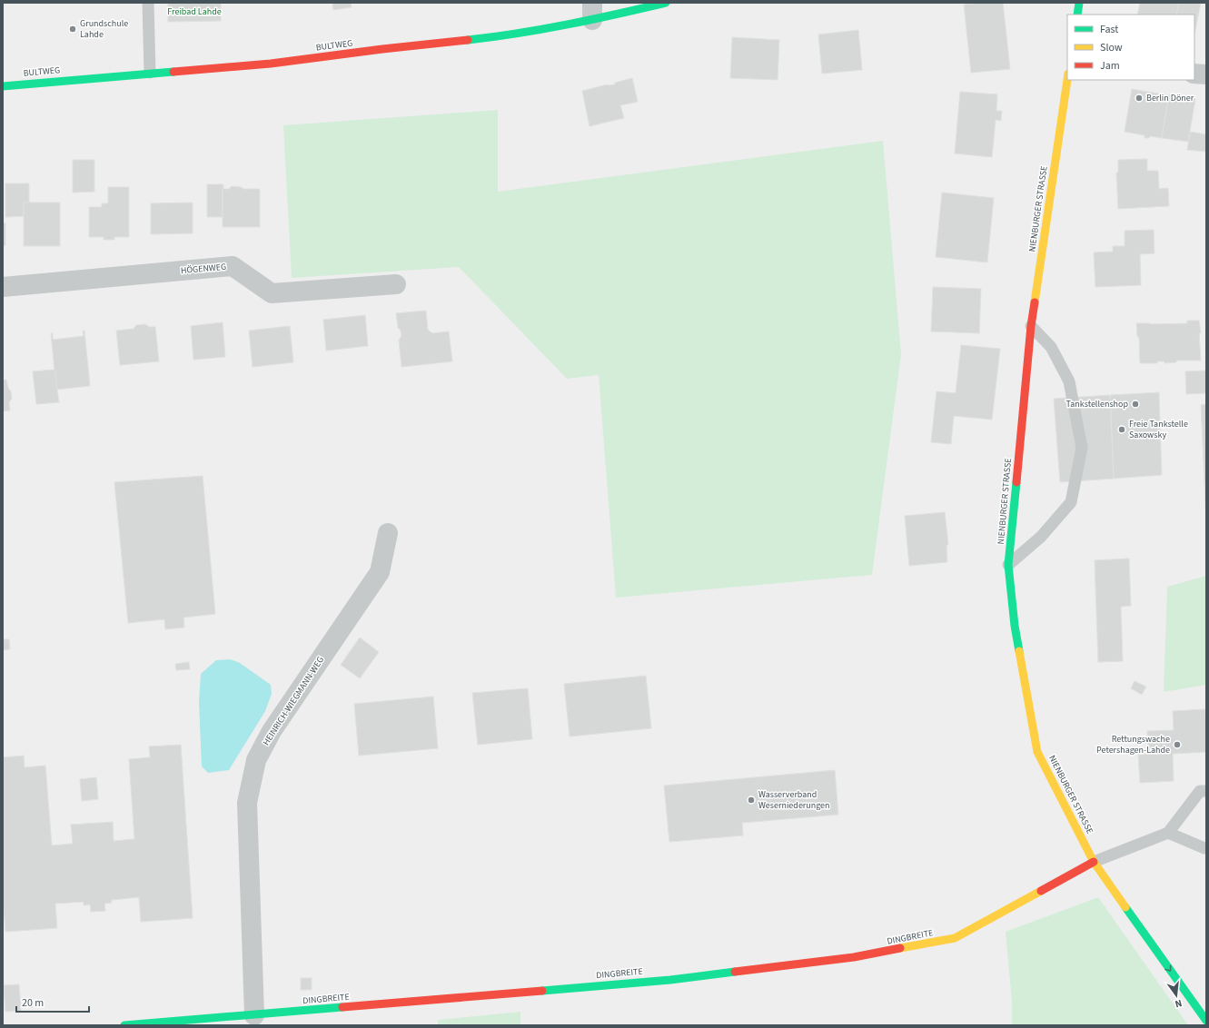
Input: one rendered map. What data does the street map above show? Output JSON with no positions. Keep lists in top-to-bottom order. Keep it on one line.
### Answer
{"streets":{"street":["BULTWEG","NIENBURGER STRASSE","HÖGENWEG","HEINRICH-WIEGMANN-WEG","DINGBREITE"]},"crossings":[["NIENBURGER STRASSE","DINGBREITE"],["HEINRICH-WIEGMANN-WEG","DINGBREITE"]],"parks":["Freibad Lahde"],"places":["Grundschule Lahde","Berlin Döner","Tankstellenshop","Freie Tankstelle Saxowsky","Rettungswache Petershagen-Lahde","Wasserverband Weserniederungen"],"legend":["Fast","Slow","Jam"],"scale_bar":"20 m","north":"bottom"}
